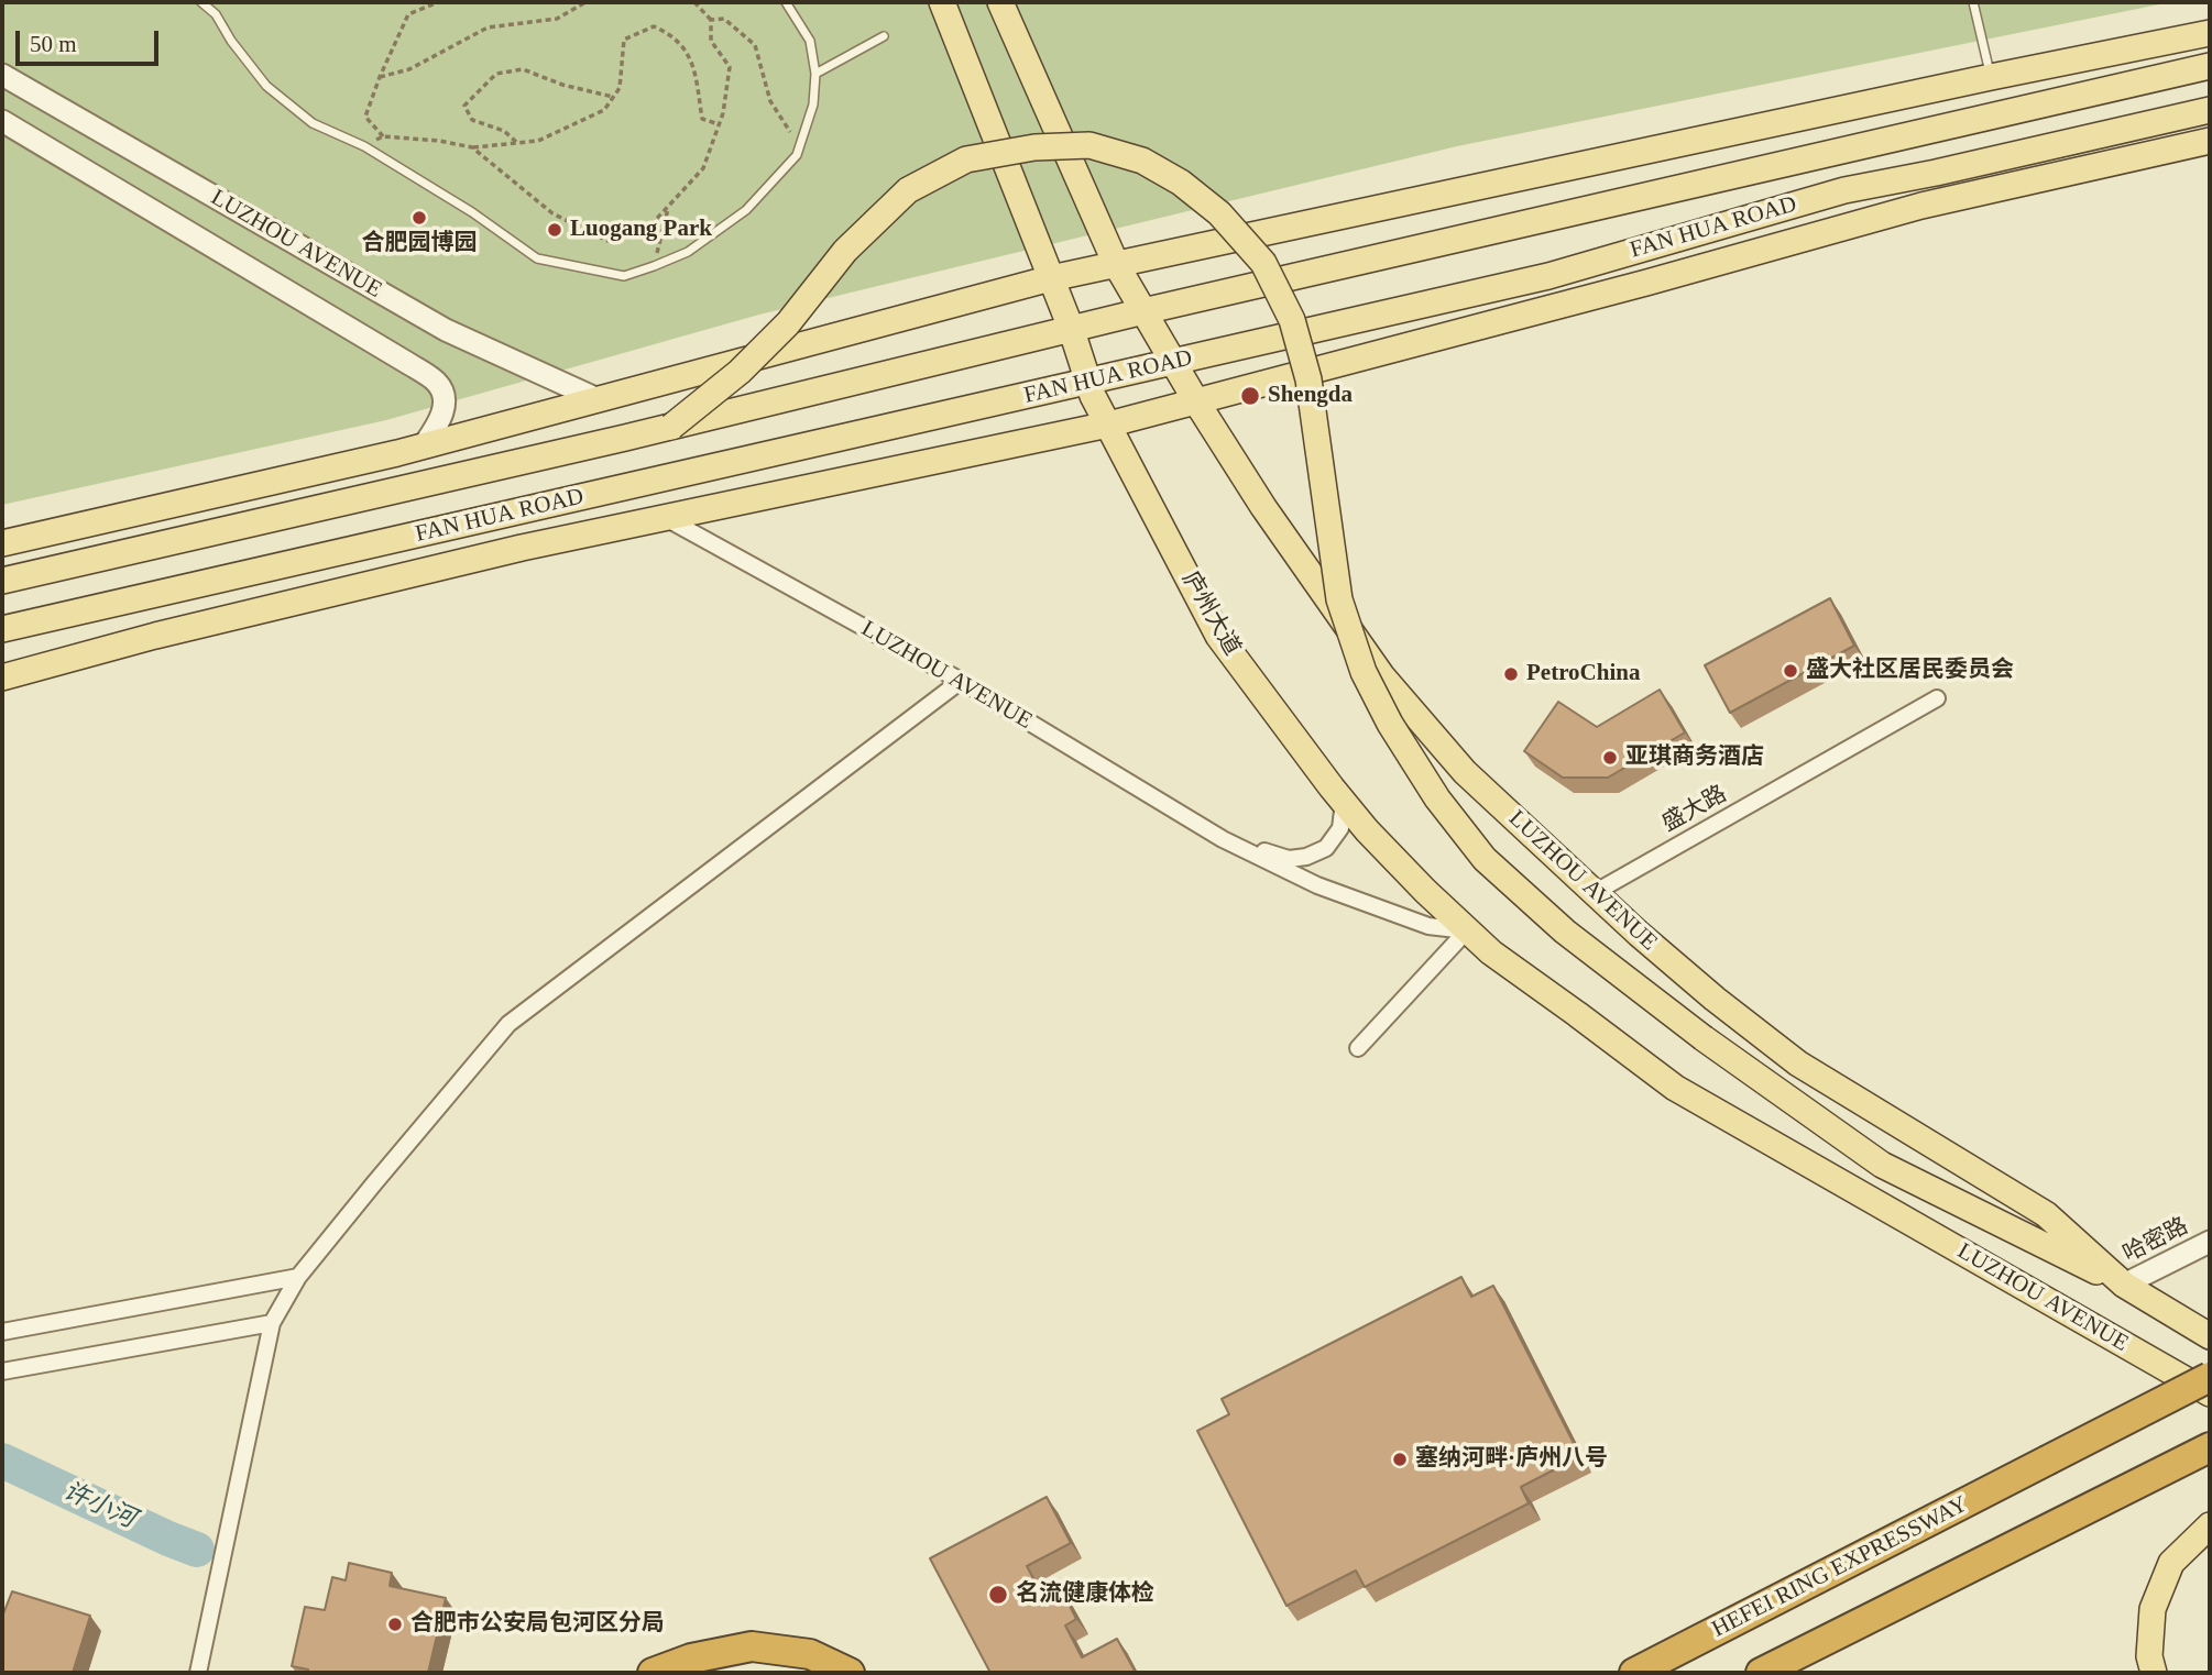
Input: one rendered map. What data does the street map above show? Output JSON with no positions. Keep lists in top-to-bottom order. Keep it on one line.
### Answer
{"streets":{"highway":["HEFEI RING EXPRESSWAY"],"main road":["FAN HUA ROAD","LUZHOU AVENUE","庐州大道"],"street":["盛大路","哈密路"]},"crossings":[["FAN HUA ROAD","LUZHOU AVENUE"],["FAN HUA ROAD","庐州大道"],["LUZHOU AVENUE","庐州大道"],["LUZHOU AVENUE","盛大路"],["LUZHOU AVENUE","哈密路"]],"water":["许小河"],"places":["合肥园博园","Luogang Park","Shengda","盛大社区居民委员会","PetroChina","亚琪商务酒店","塞纳河畔·庐州八号","名流健康体检","合肥市公安局包河区分局"],"scale_bar":"50 m"}
